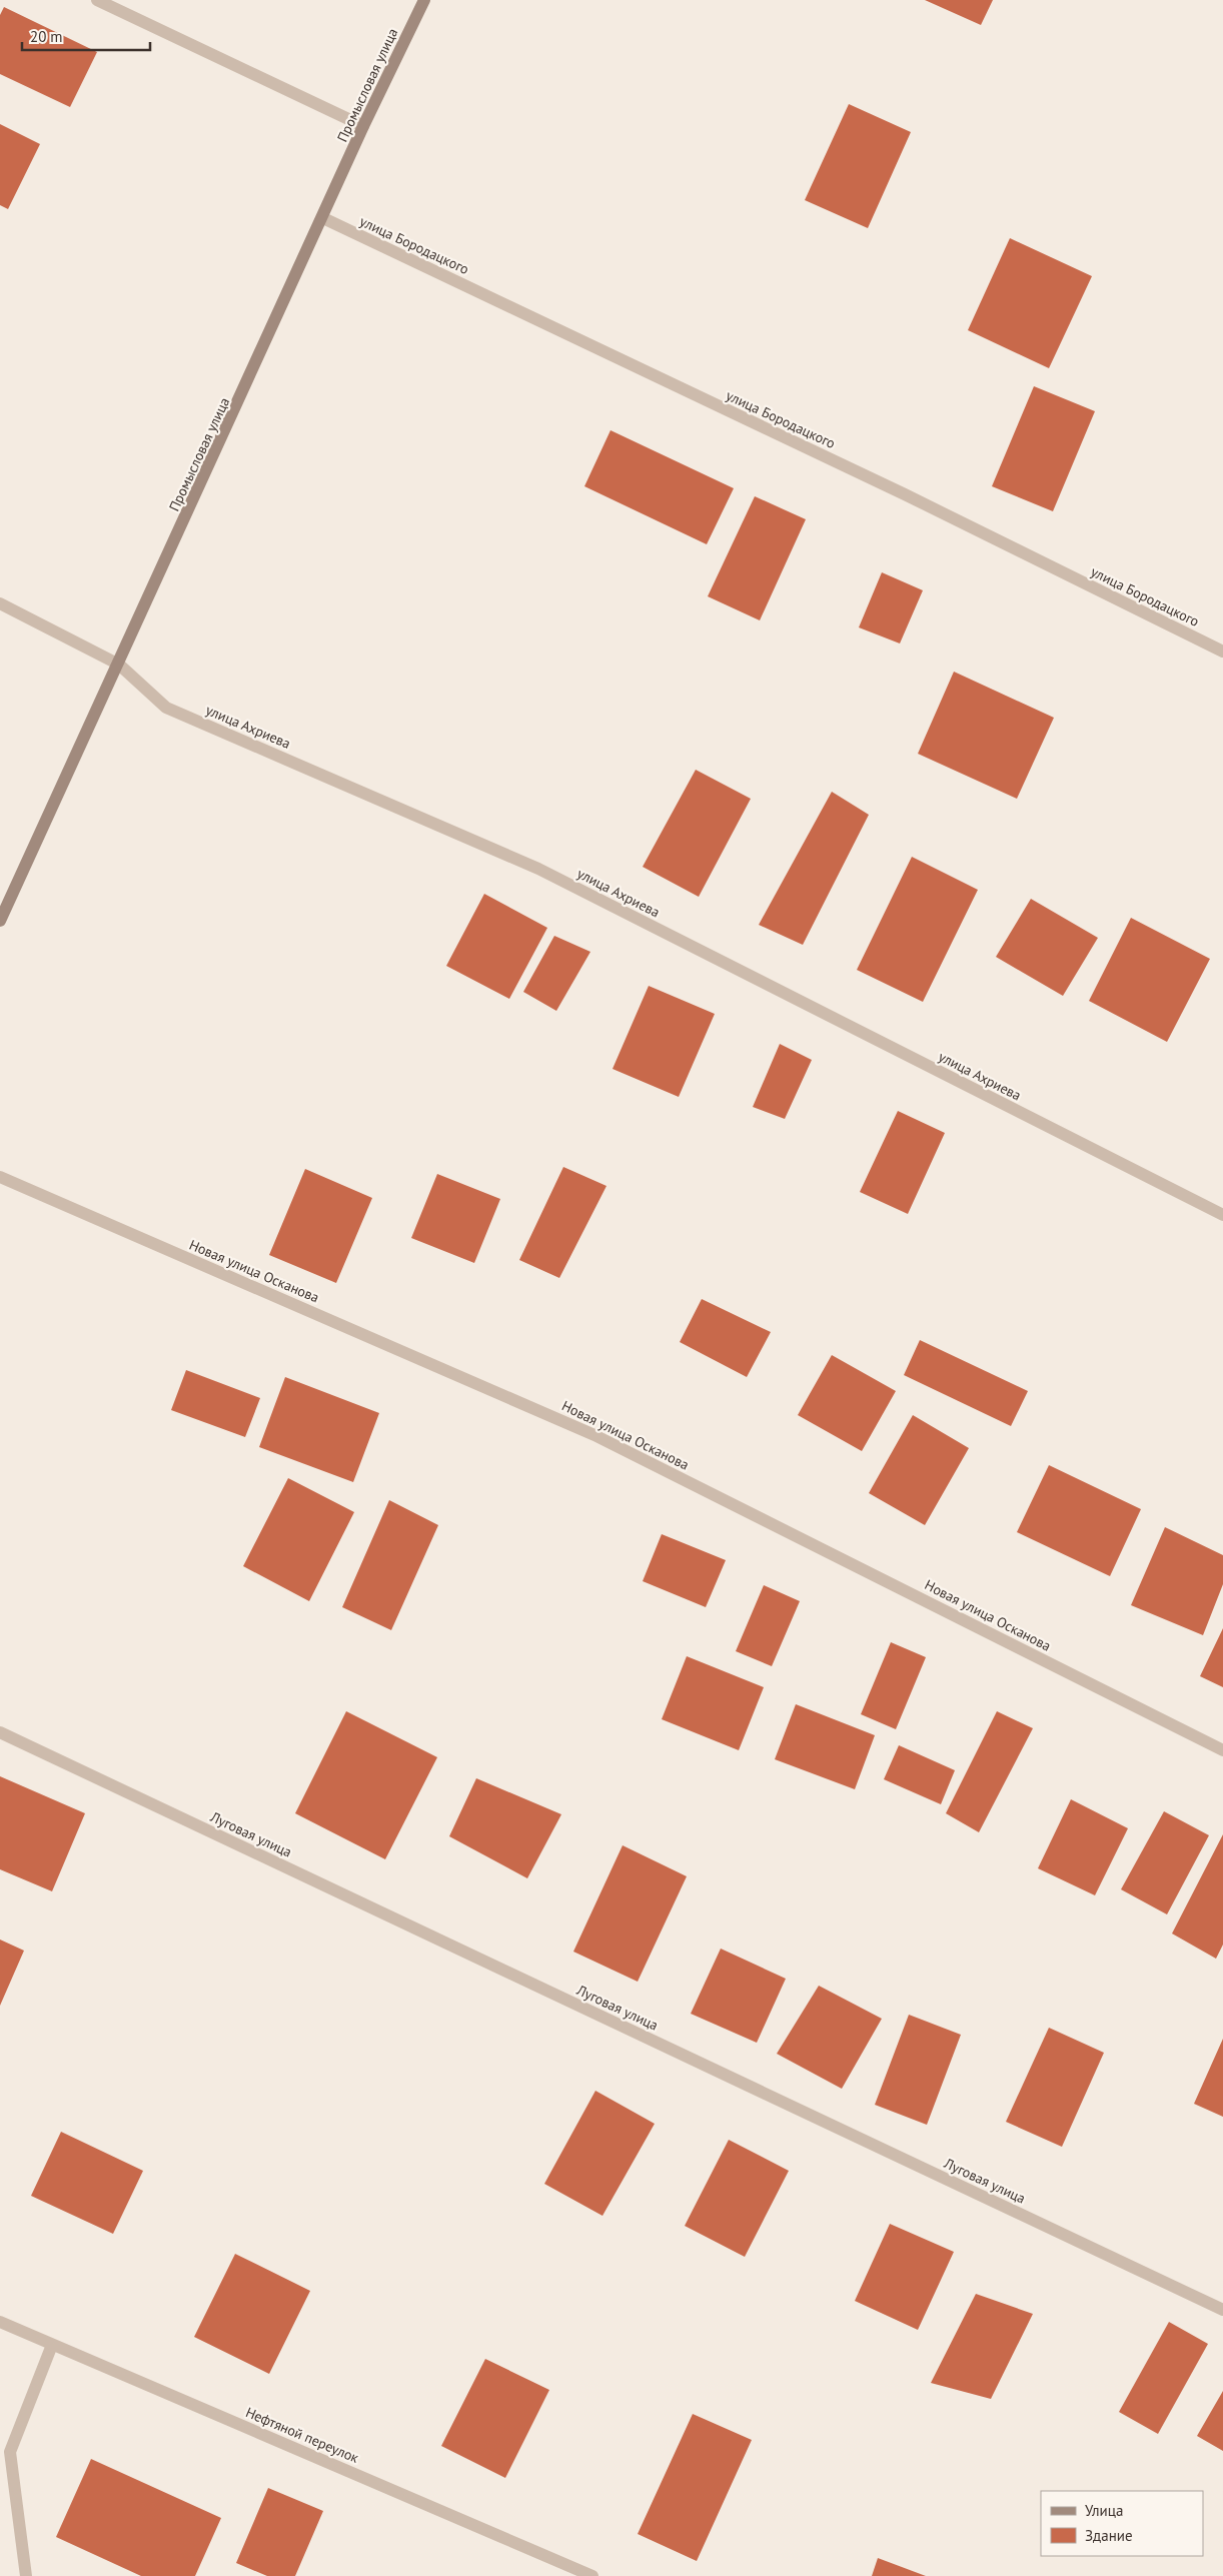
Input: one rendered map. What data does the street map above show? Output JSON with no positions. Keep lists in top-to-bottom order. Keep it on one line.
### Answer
{"streets":{"street":["Промысловая улица","улица Бородацкого","улица Ахриева","Новая улица Осканова","Луговая улица","Нефтяной переулок"]},"crossings":[["Промысловая улица","улица Бородацкого"],["Промысловая улица","улица Ахриева"]],"legend":["Улица","Здание"],"scale_bar":"20 m"}
